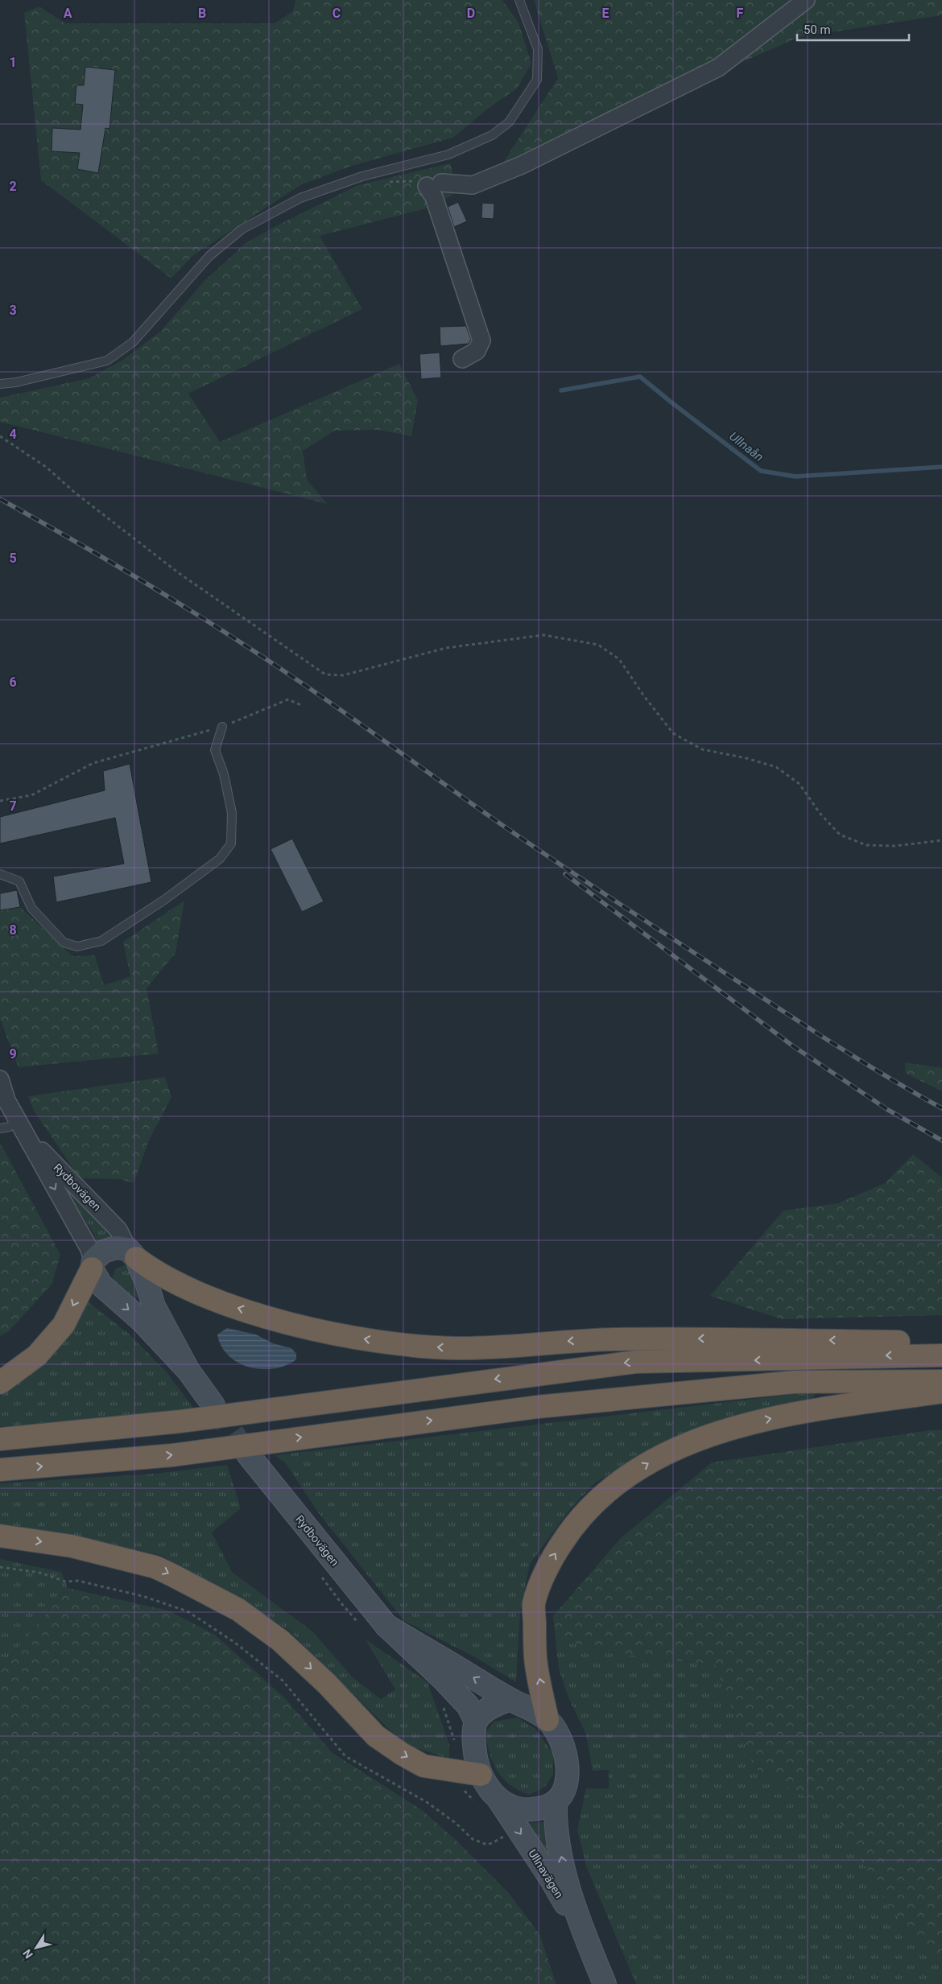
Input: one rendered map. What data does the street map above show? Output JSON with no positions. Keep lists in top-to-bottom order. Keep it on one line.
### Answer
{"streets":{"street":["Rydbovägen","Ullnavägen"]},"crossings":[["Rydbovägen","Ullnavägen"]],"water":["Ullnaån"],"scale_bar":"50 m","north":"bottom left","grid":{"columns":["A","B","C","D","E","F"],"rows":["1","2","3","4","5","6","7","8","9"]}}
